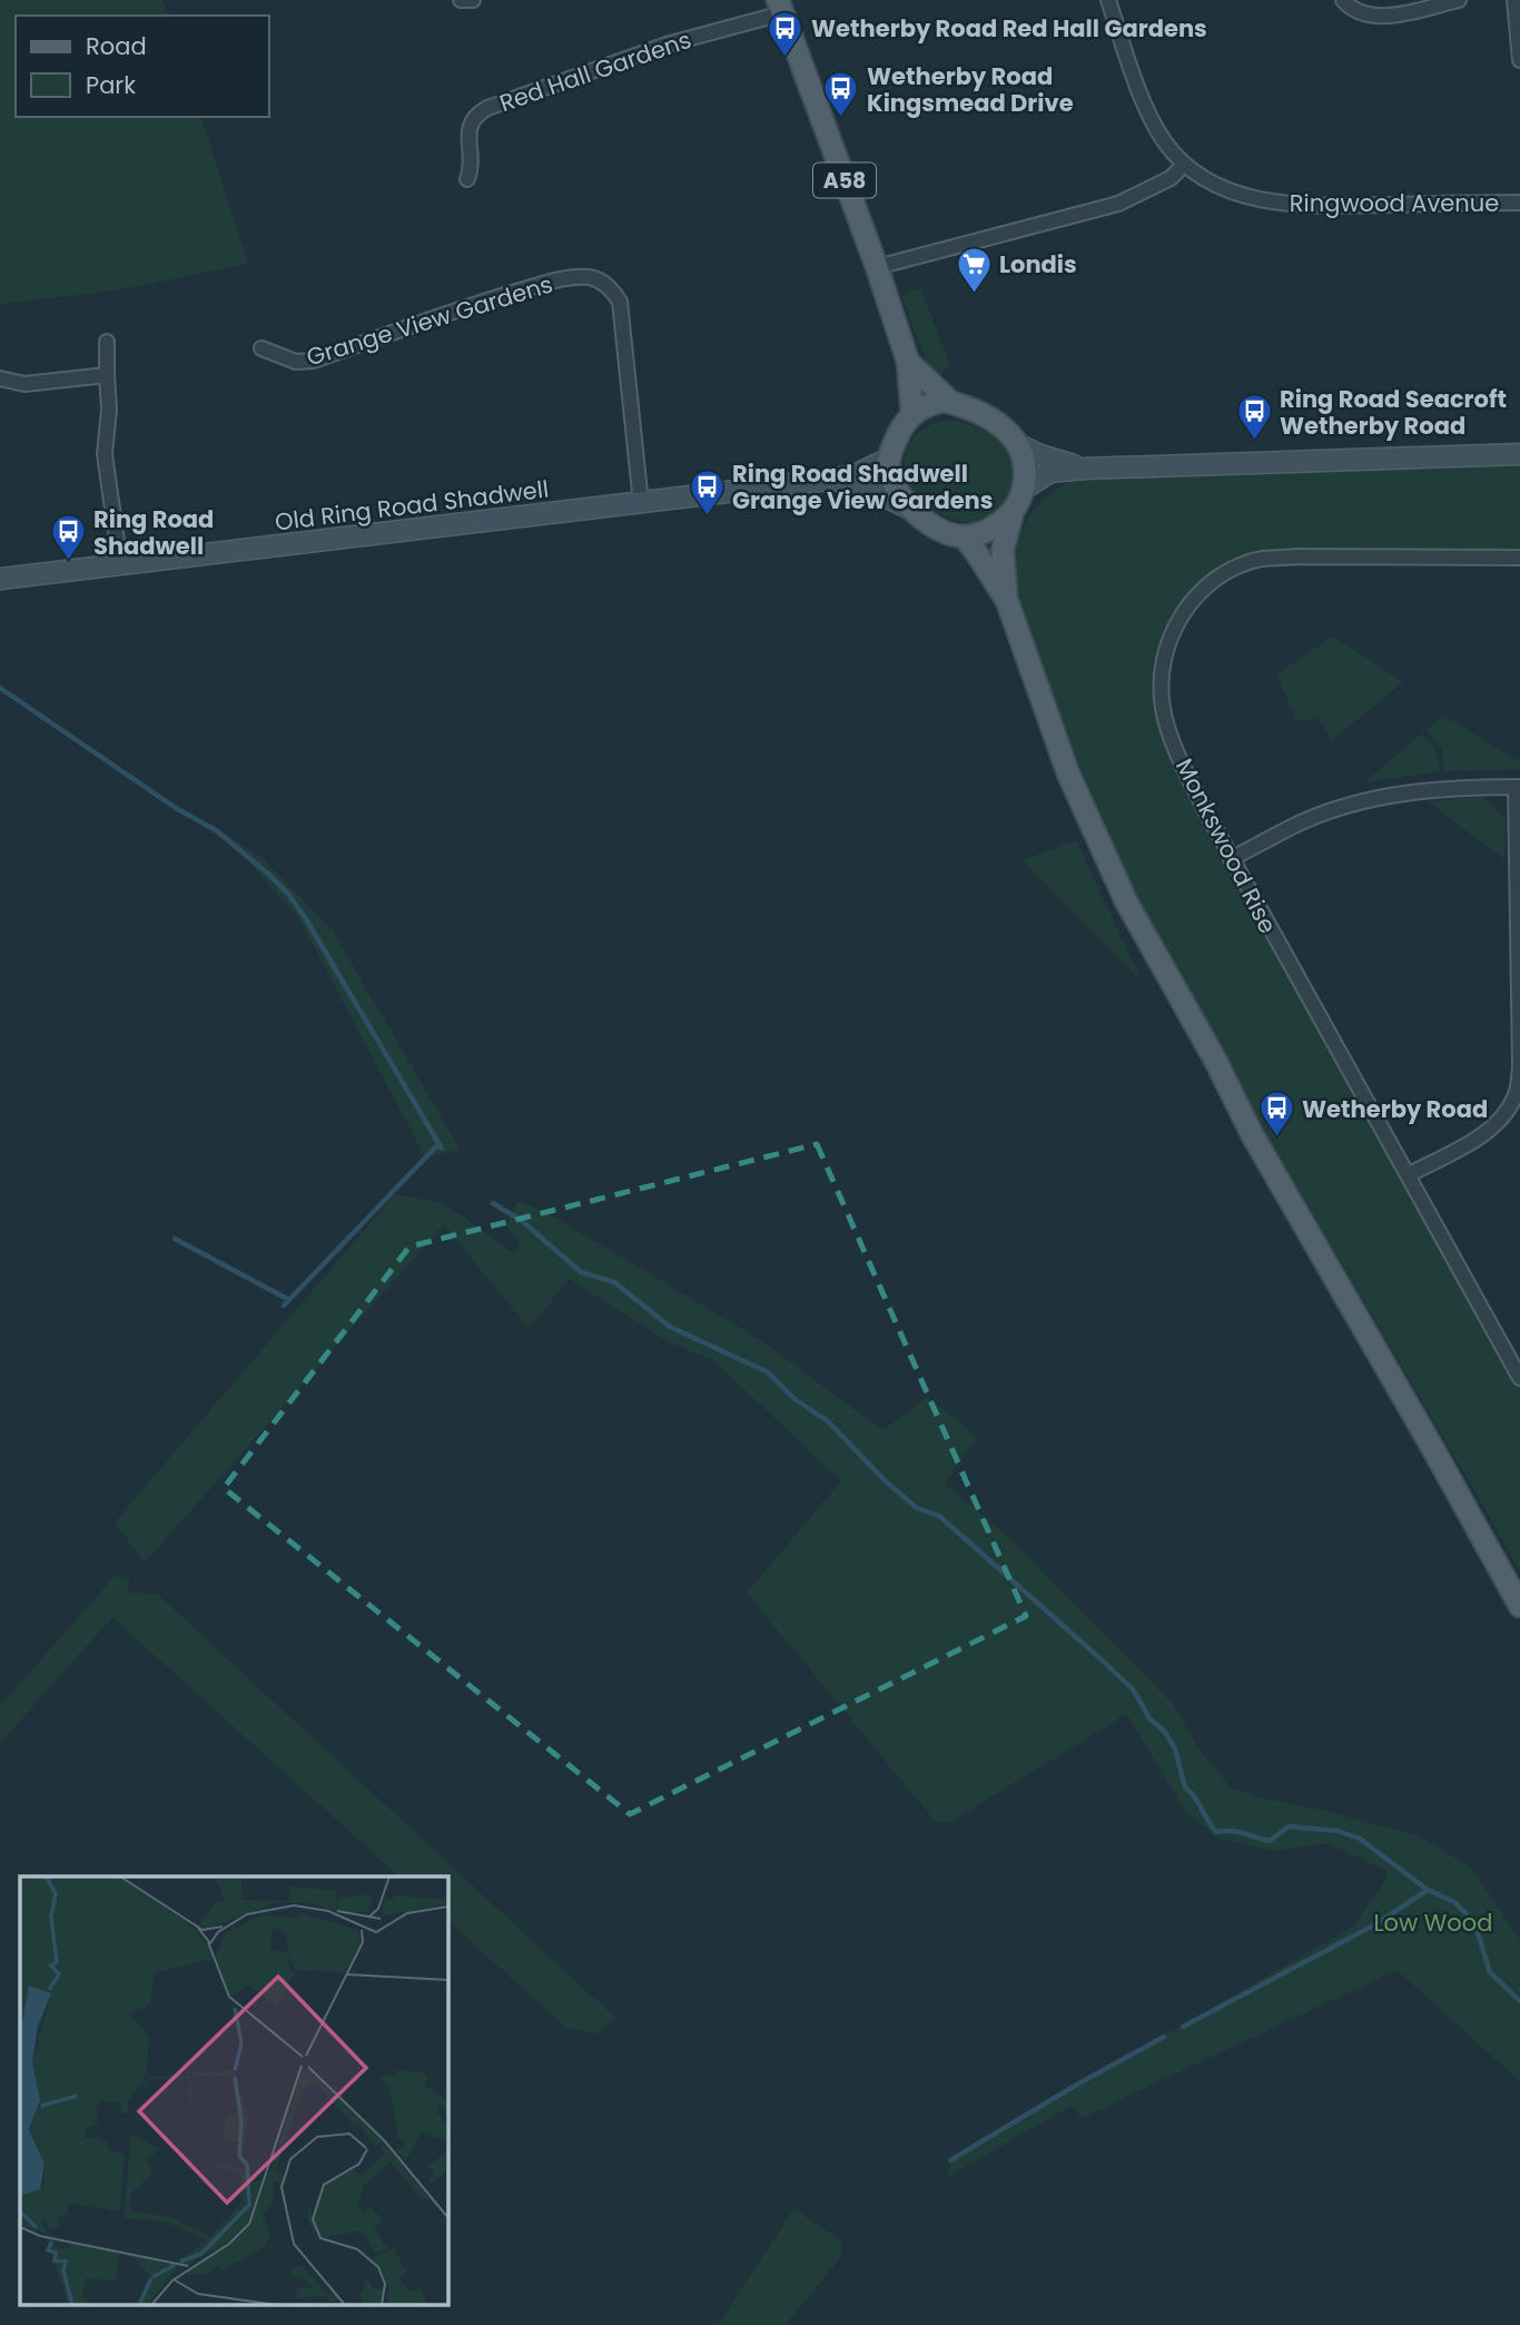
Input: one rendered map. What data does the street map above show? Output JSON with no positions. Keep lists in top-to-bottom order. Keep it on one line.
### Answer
{"streets":{"main road":["A58","Old Ring Road Shadwell"],"street":["Red Hall Gardens","Ringwood Avenue","Grange View Gardens","Monkswood Rise"]},"crossings":[["Red Hall Gardens","A58"],["A58","Old Ring Road Shadwell"],["Grange View Gardens","Old Ring Road Shadwell"]],"parks":["Low Wood"],"places":{"bus stop":["Wetherby Road Red Hall Gardens","Wetherby Road Kingsmead Drive","Ring Road Seacroft Wetherby Road","Ring Road Shadwell Grange View Gardens","Ring Road Shadwell","Wetherby Road"],"supermarket":["Londis"]},"legend":["Road","Park"]}
